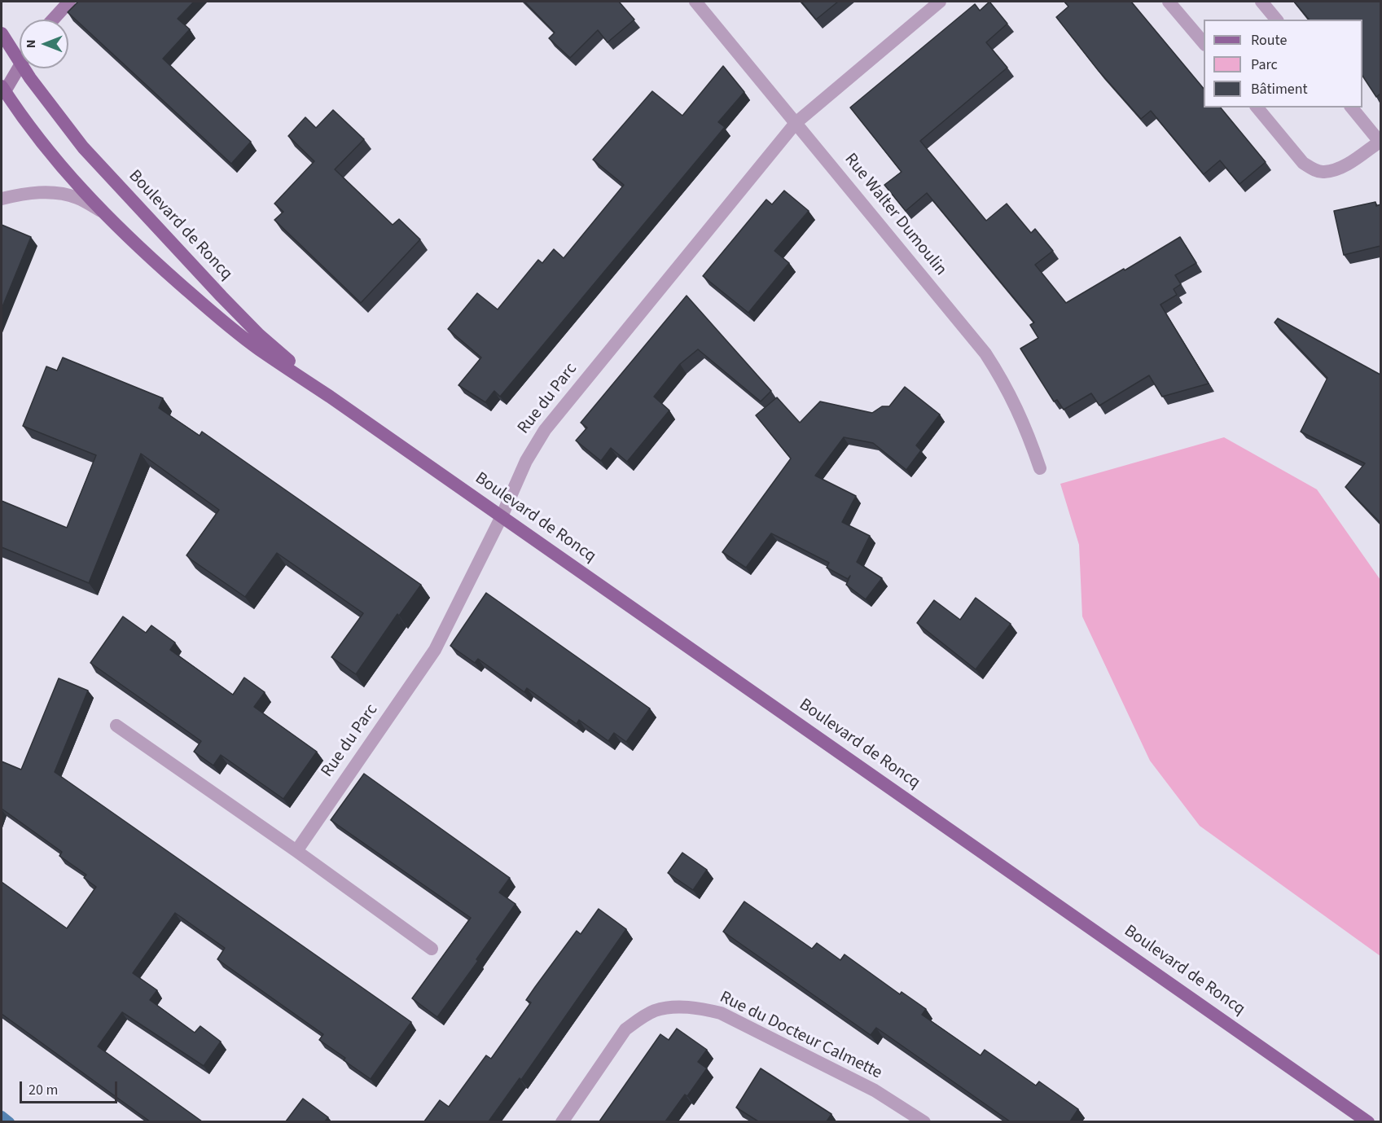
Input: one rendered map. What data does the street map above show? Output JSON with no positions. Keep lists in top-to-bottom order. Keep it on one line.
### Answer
{"streets":{"main road":["Boulevard de Roncq"],"street":["Rue Walter Dumoulin","Rue du Parc","Rue du Docteur Calmette"]},"crossings":[["Rue Walter Dumoulin","Rue du Parc"],["Boulevard de Roncq","Rue du Parc"]],"legend":["Route","Parc","Bâtiment"],"scale_bar":"20 m","north":"left"}
